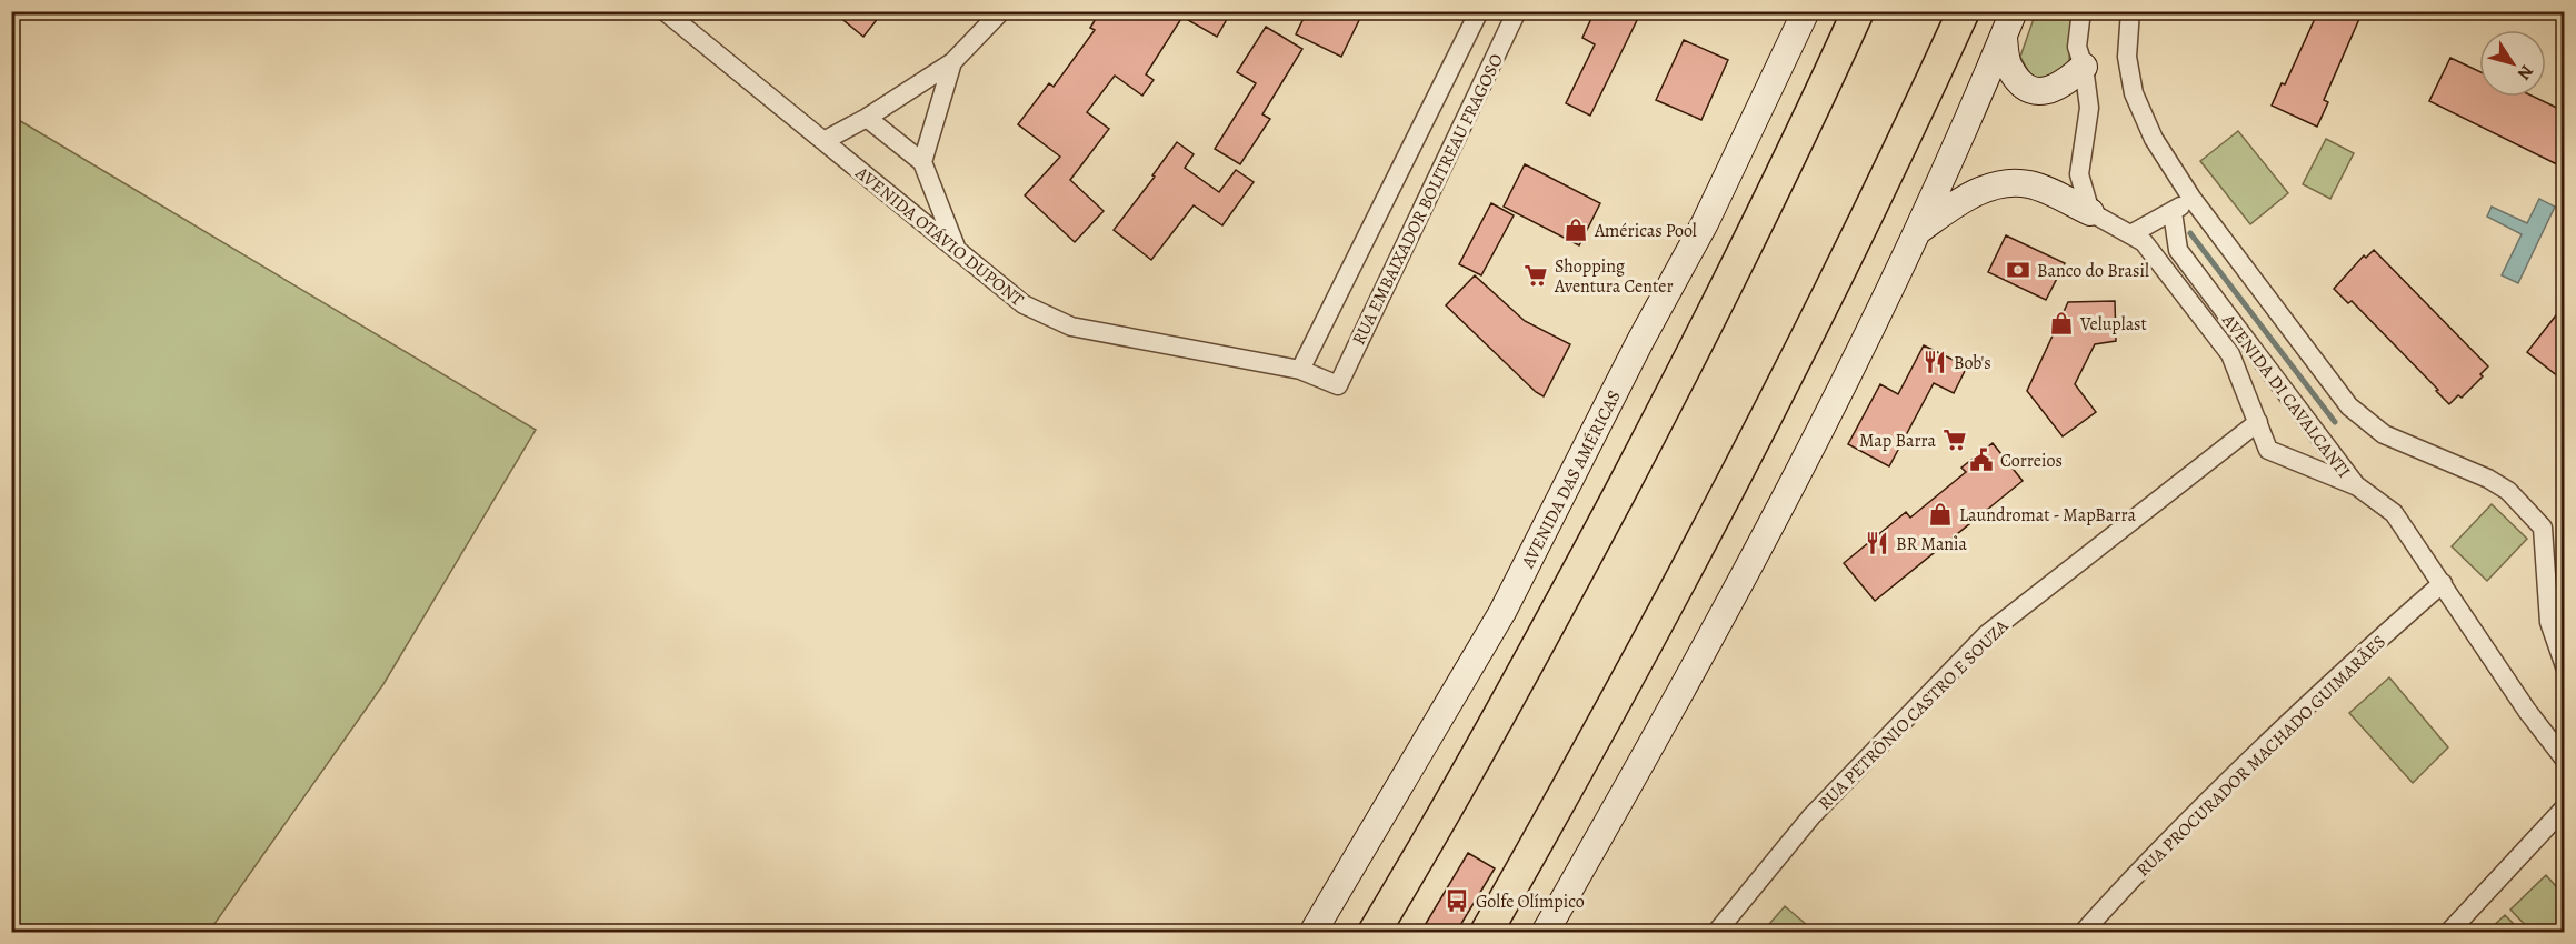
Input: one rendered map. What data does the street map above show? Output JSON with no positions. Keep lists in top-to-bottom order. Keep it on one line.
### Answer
{"streets":{"main road":["AVENIDA DAS AMÉRICAS"],"street":["RUA EMBAIXADOR BOLITREAU FRAGOSO","AVENIDA OTÁVIO DUPONT","AVENIDA DI CAVALCANTI","RUA PETRÔNIO CASTRO E SOUZA","RUA PROCURADOR MACHADO GUIMARÃES"]},"crossings":[["RUA EMBAIXADOR BOLITREAU FRAGOSO","AVENIDA OTÁVIO DUPONT"],["AVENIDA DI CAVALCANTI","RUA PETRÔNIO CASTRO E SOUZA"],["AVENIDA DI CAVALCANTI","RUA PROCURADOR MACHADO GUIMARÃES"]],"places":{"shop":["Américas Pool","Veluplast","Laundromat - MapBarra"],"bank":["Banco do Brasil"],"supermarket":["Shopping Aventura Center","Map Barra"],"restaurant":["Bob's","BR Mania"],"public building":["Correios"],"bus stop":["Golfe Olímpico"]},"north":"bottom right"}
